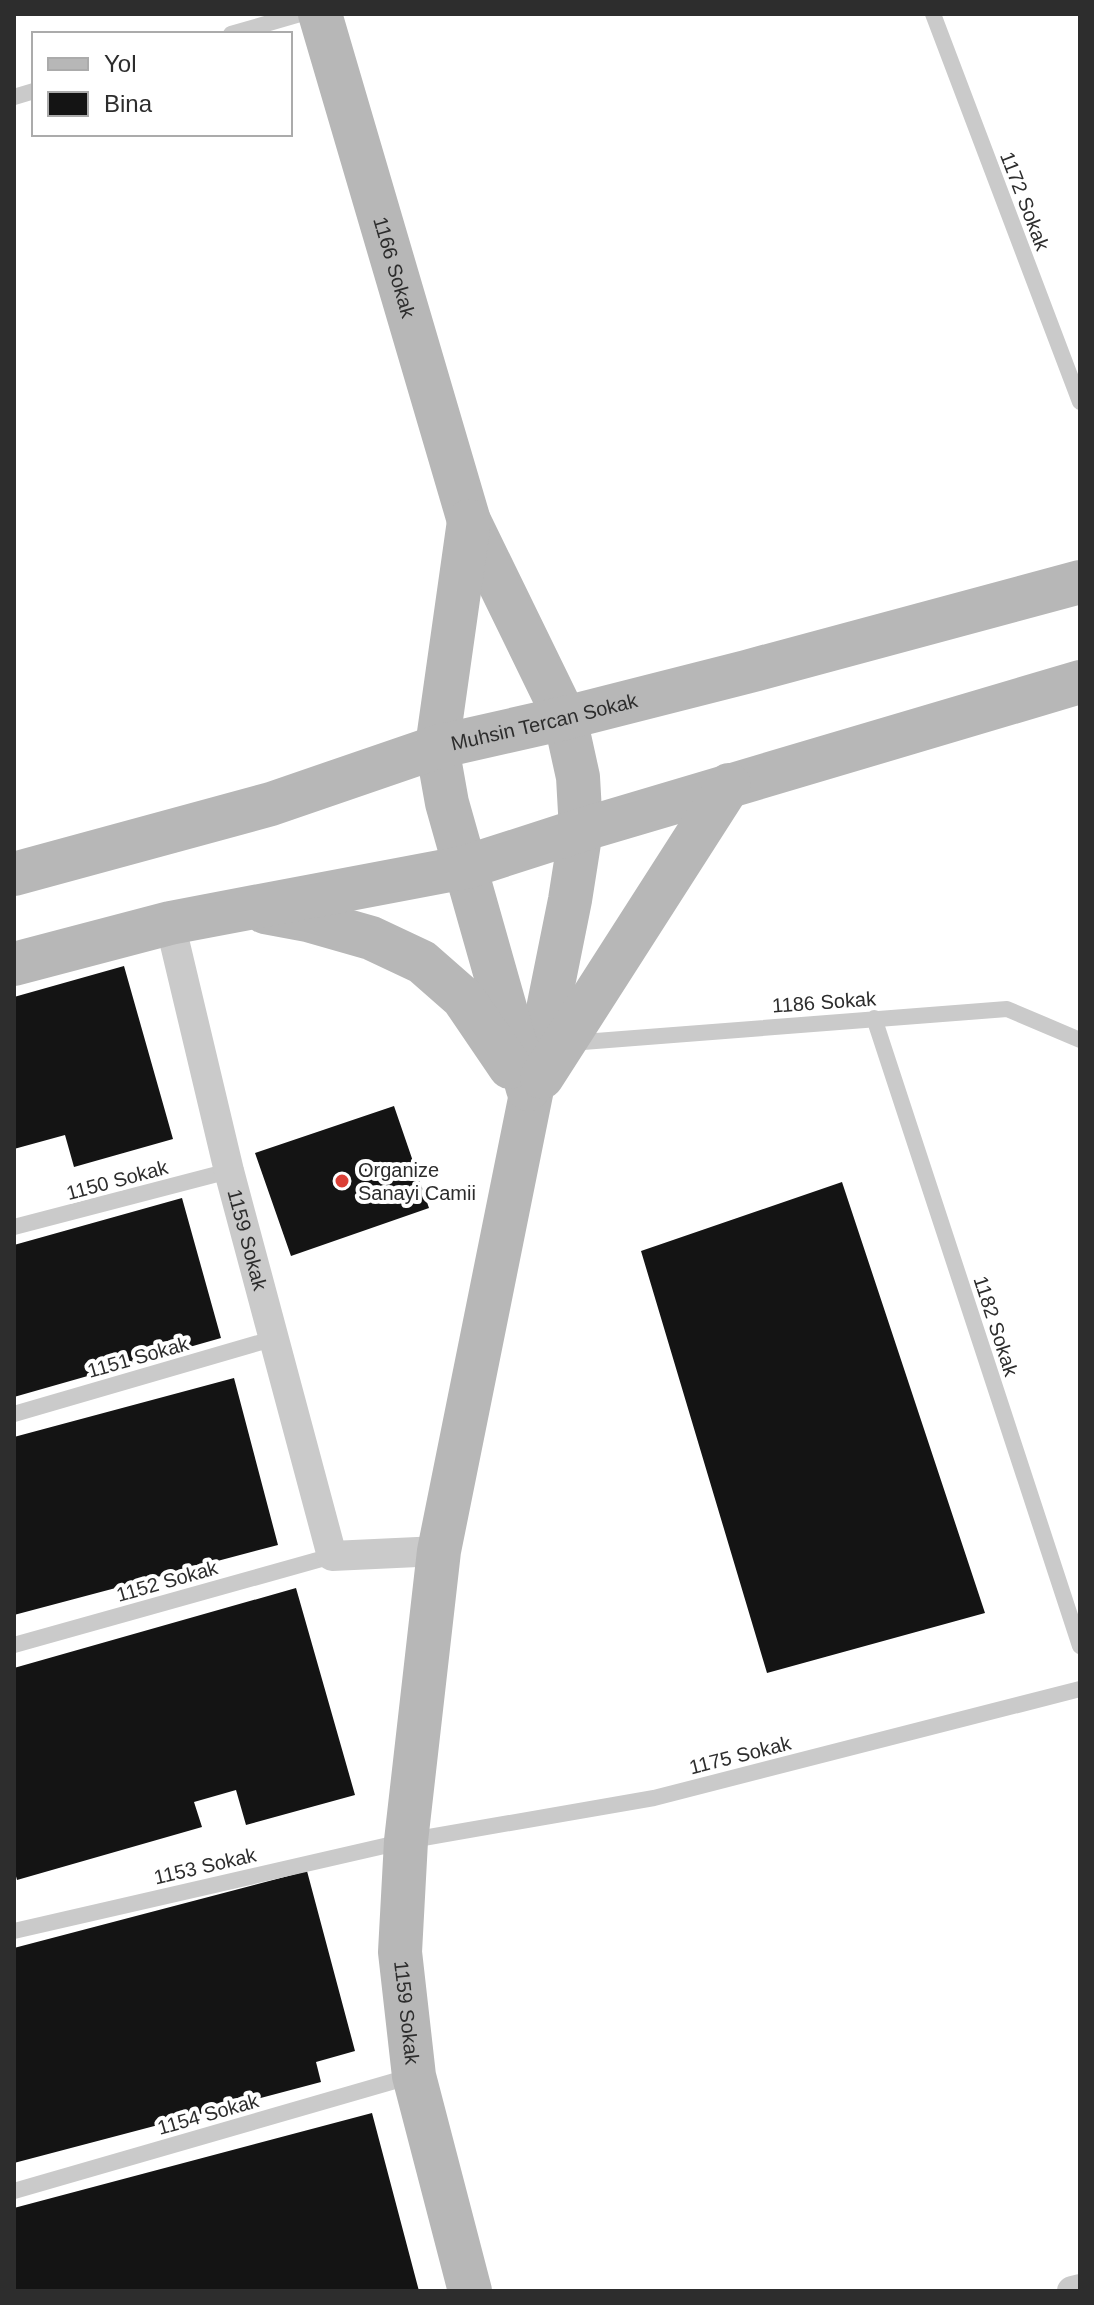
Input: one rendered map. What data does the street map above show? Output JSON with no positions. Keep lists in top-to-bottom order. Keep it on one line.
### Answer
{"streets":{"street":["1166 Sokak","Muhsin Tercan Sokak","1159 Sokak"],"lane":["1172 Sokak","1186 Sokak","1150 Sokak","1182 Sokak","1151 Sokak","1152 Sokak","1175 Sokak","1153 Sokak","1154 Sokak"]},"crossings":[["1166 Sokak","Muhsin Tercan Sokak"],["1166 Sokak","1159 Sokak"],["1186 Sokak","1182 Sokak"],["1150 Sokak","1159 Sokak"],["1159 Sokak","1151 Sokak"],["1159 Sokak","1152 Sokak"],["1159 Sokak","1175 Sokak"],["1159 Sokak","1153 Sokak"],["1159 Sokak","1154 Sokak"],["1175 Sokak","1153 Sokak"]],"places":["Organize Sanayi Camii"],"legend":["Yol","Bina"]}
